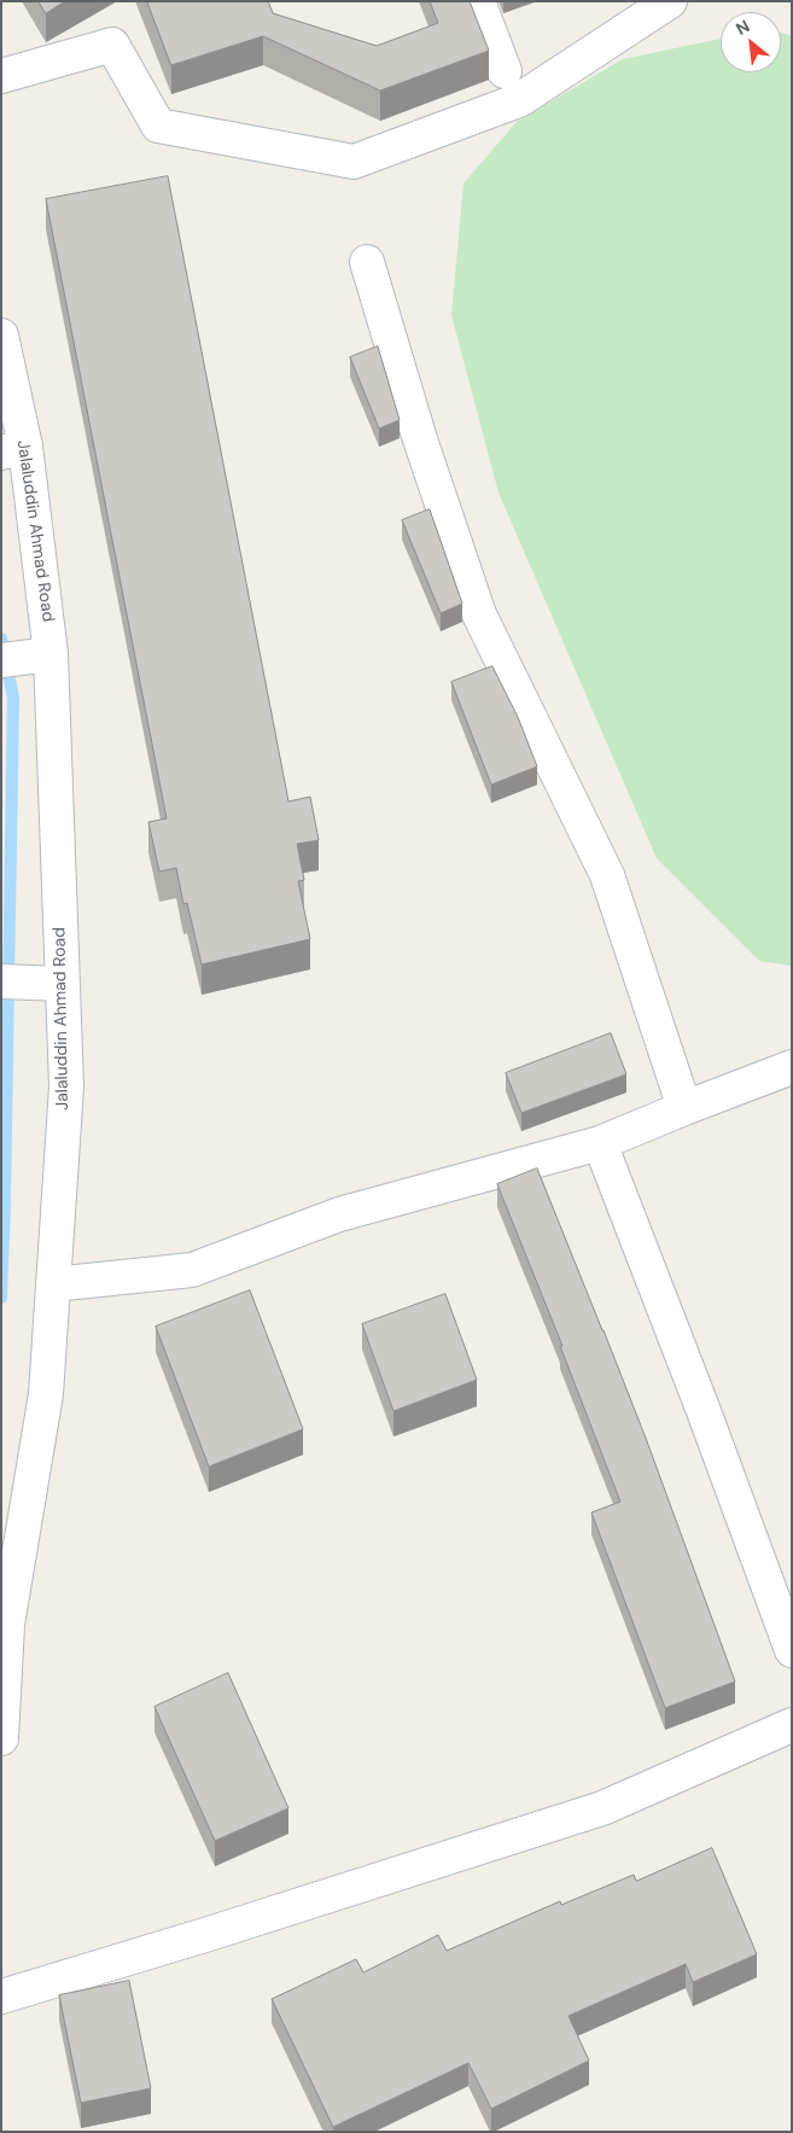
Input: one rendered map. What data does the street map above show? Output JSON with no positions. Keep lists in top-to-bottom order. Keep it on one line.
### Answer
{"streets":{"street":["Jalaluddin Ahmad Road"]},"north":"top left"}
